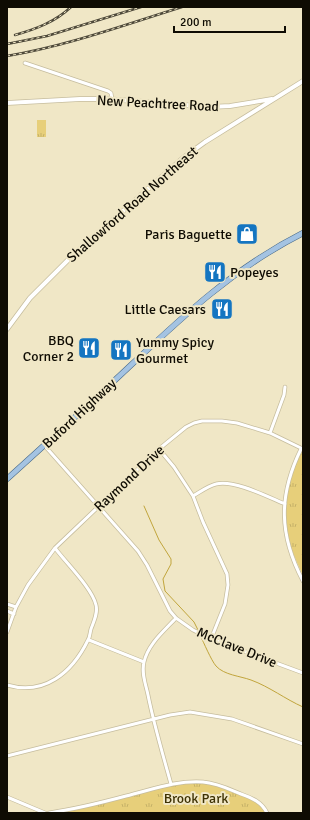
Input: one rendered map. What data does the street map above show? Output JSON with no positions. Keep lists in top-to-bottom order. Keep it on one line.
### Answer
{"streets":{"main road":["Buford Highway"],"street":["New Peachtree Road","Shallowford Road Northeast","Raymond Drive","McClave Drive"]},"crossings":[["New Peachtree Road","Shallowford Road Northeast"],["Buford Highway","McClave Drive"],["Raymond Drive","McClave Drive"]],"parks":["Brook Park"],"places":{"shop":["Paris Baguette"],"restaurant":["Popeyes","Little Caesars","BBQ Corner 2","Yummy Spicy Gourmet"]},"scale_bar":"200 m"}
